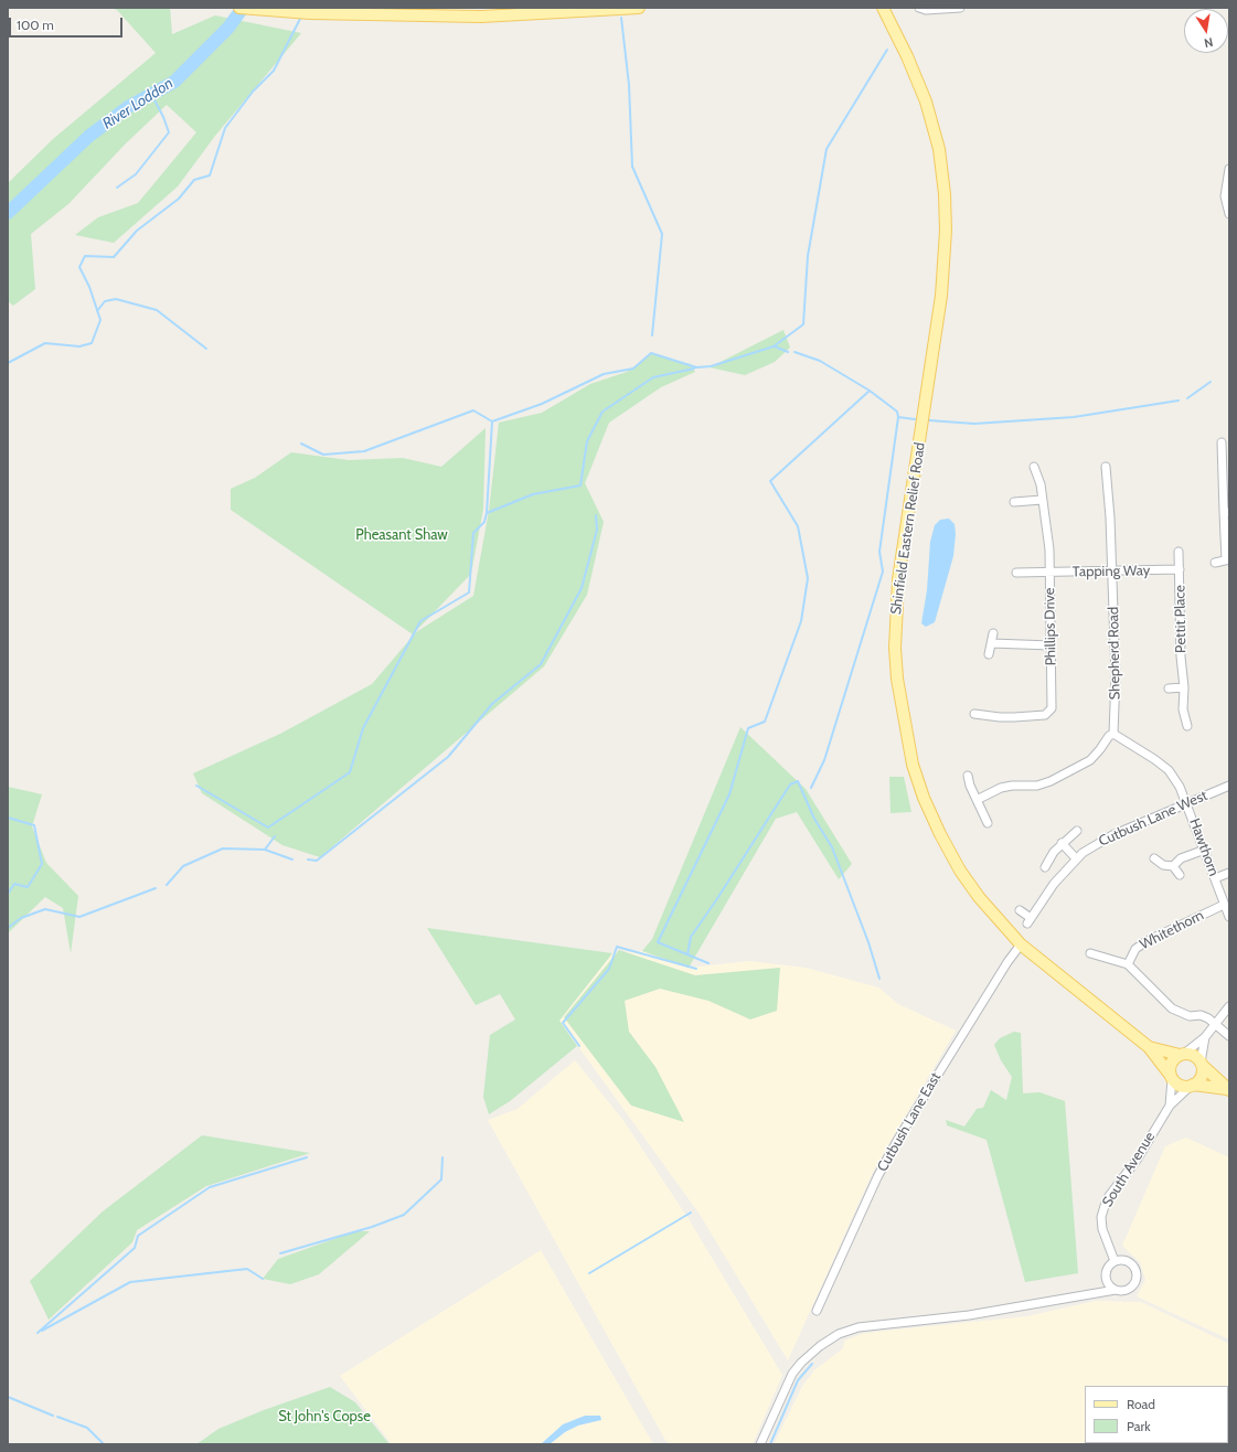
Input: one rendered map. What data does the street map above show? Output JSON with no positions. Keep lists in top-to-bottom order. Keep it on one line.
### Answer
{"streets":{"main road":["Shinfield Eastern Relief Road"],"street":["Tapping Way","Pettit Place","Phillips Drive","Shepherd Road","Cutbush Lane West","Hawthorn","Whitethorn","Cutbush Lane East","South Avenue"]},"crossings":[["Shinfield Eastern Relief Road","Cutbush Lane East"],["Shinfield Eastern Relief Road","South Avenue"],["Tapping Way","Pettit Place"],["Tapping Way","Phillips Drive"],["Tapping Way","Shepherd Road"],["Cutbush Lane West","Hawthorn"],["Hawthorn","Whitethorn"]],"water":["River Loddon"],"parks":["Pheasant Shaw","St John's Copse"],"legend":["Road","Park"],"scale_bar":"100 m","north":"bottom"}
